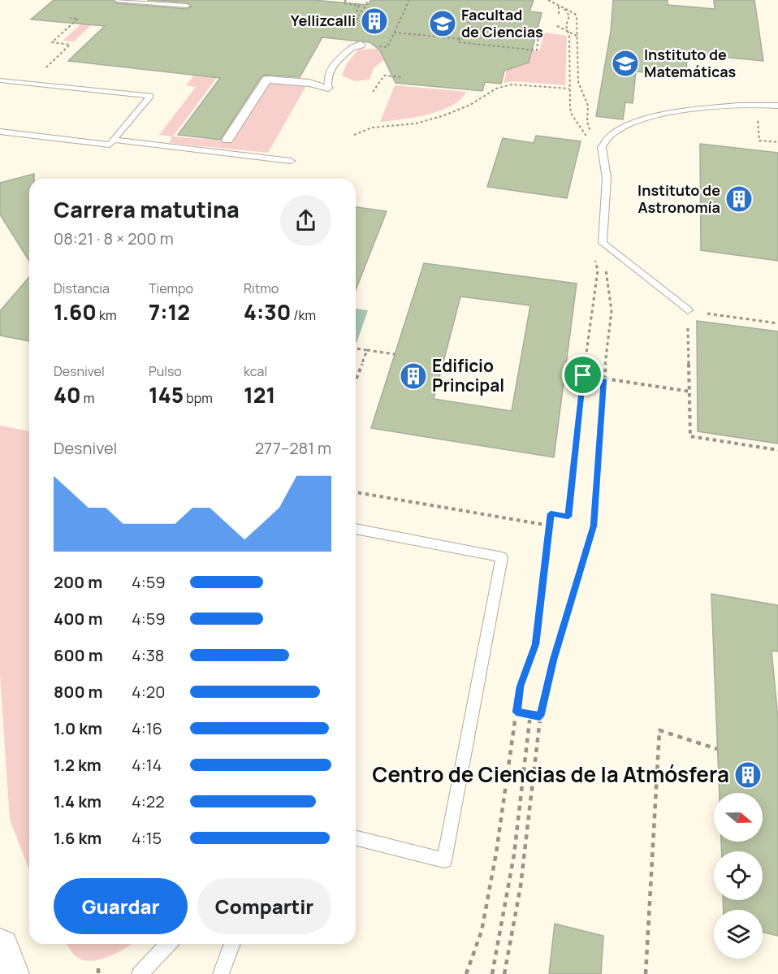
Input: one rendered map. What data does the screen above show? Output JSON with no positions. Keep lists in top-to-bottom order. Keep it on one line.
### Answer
{"places":{"building":["Yellizcalli","Instituto de Astronomía","Edificio Principal","Centro de Ciencias de la Atmósfera"],"school or university":["Facultad de Ciencias","Instituto de Matemáticas"]},"north":"right","page":{"heading":["Carrera matutina","08:21 · 8 × 200 m"],"stats":[["Distancia","1.60 km"],["Tiempo","7:12"],["Ritmo","4:30 /km"],["Desnivel","40 m"],["Pulso","145 bpm"],["kcal","121"]],"chart":["Desnivel","277–281 m"],"list":[{"name":"200 m","note":"4:59"},{"name":"400 m","note":"4:59"},{"name":"600 m","note":"4:38"},{"name":"800 m","note":"4:20"},{"name":"1.0 km","note":"4:16"},{"name":"1.2 km","note":"4:14"},{"name":"1.4 km","note":"4:22"},{"name":"1.6 km","note":"4:15"}],"buttons":["Guardar","Compartir"]}}
